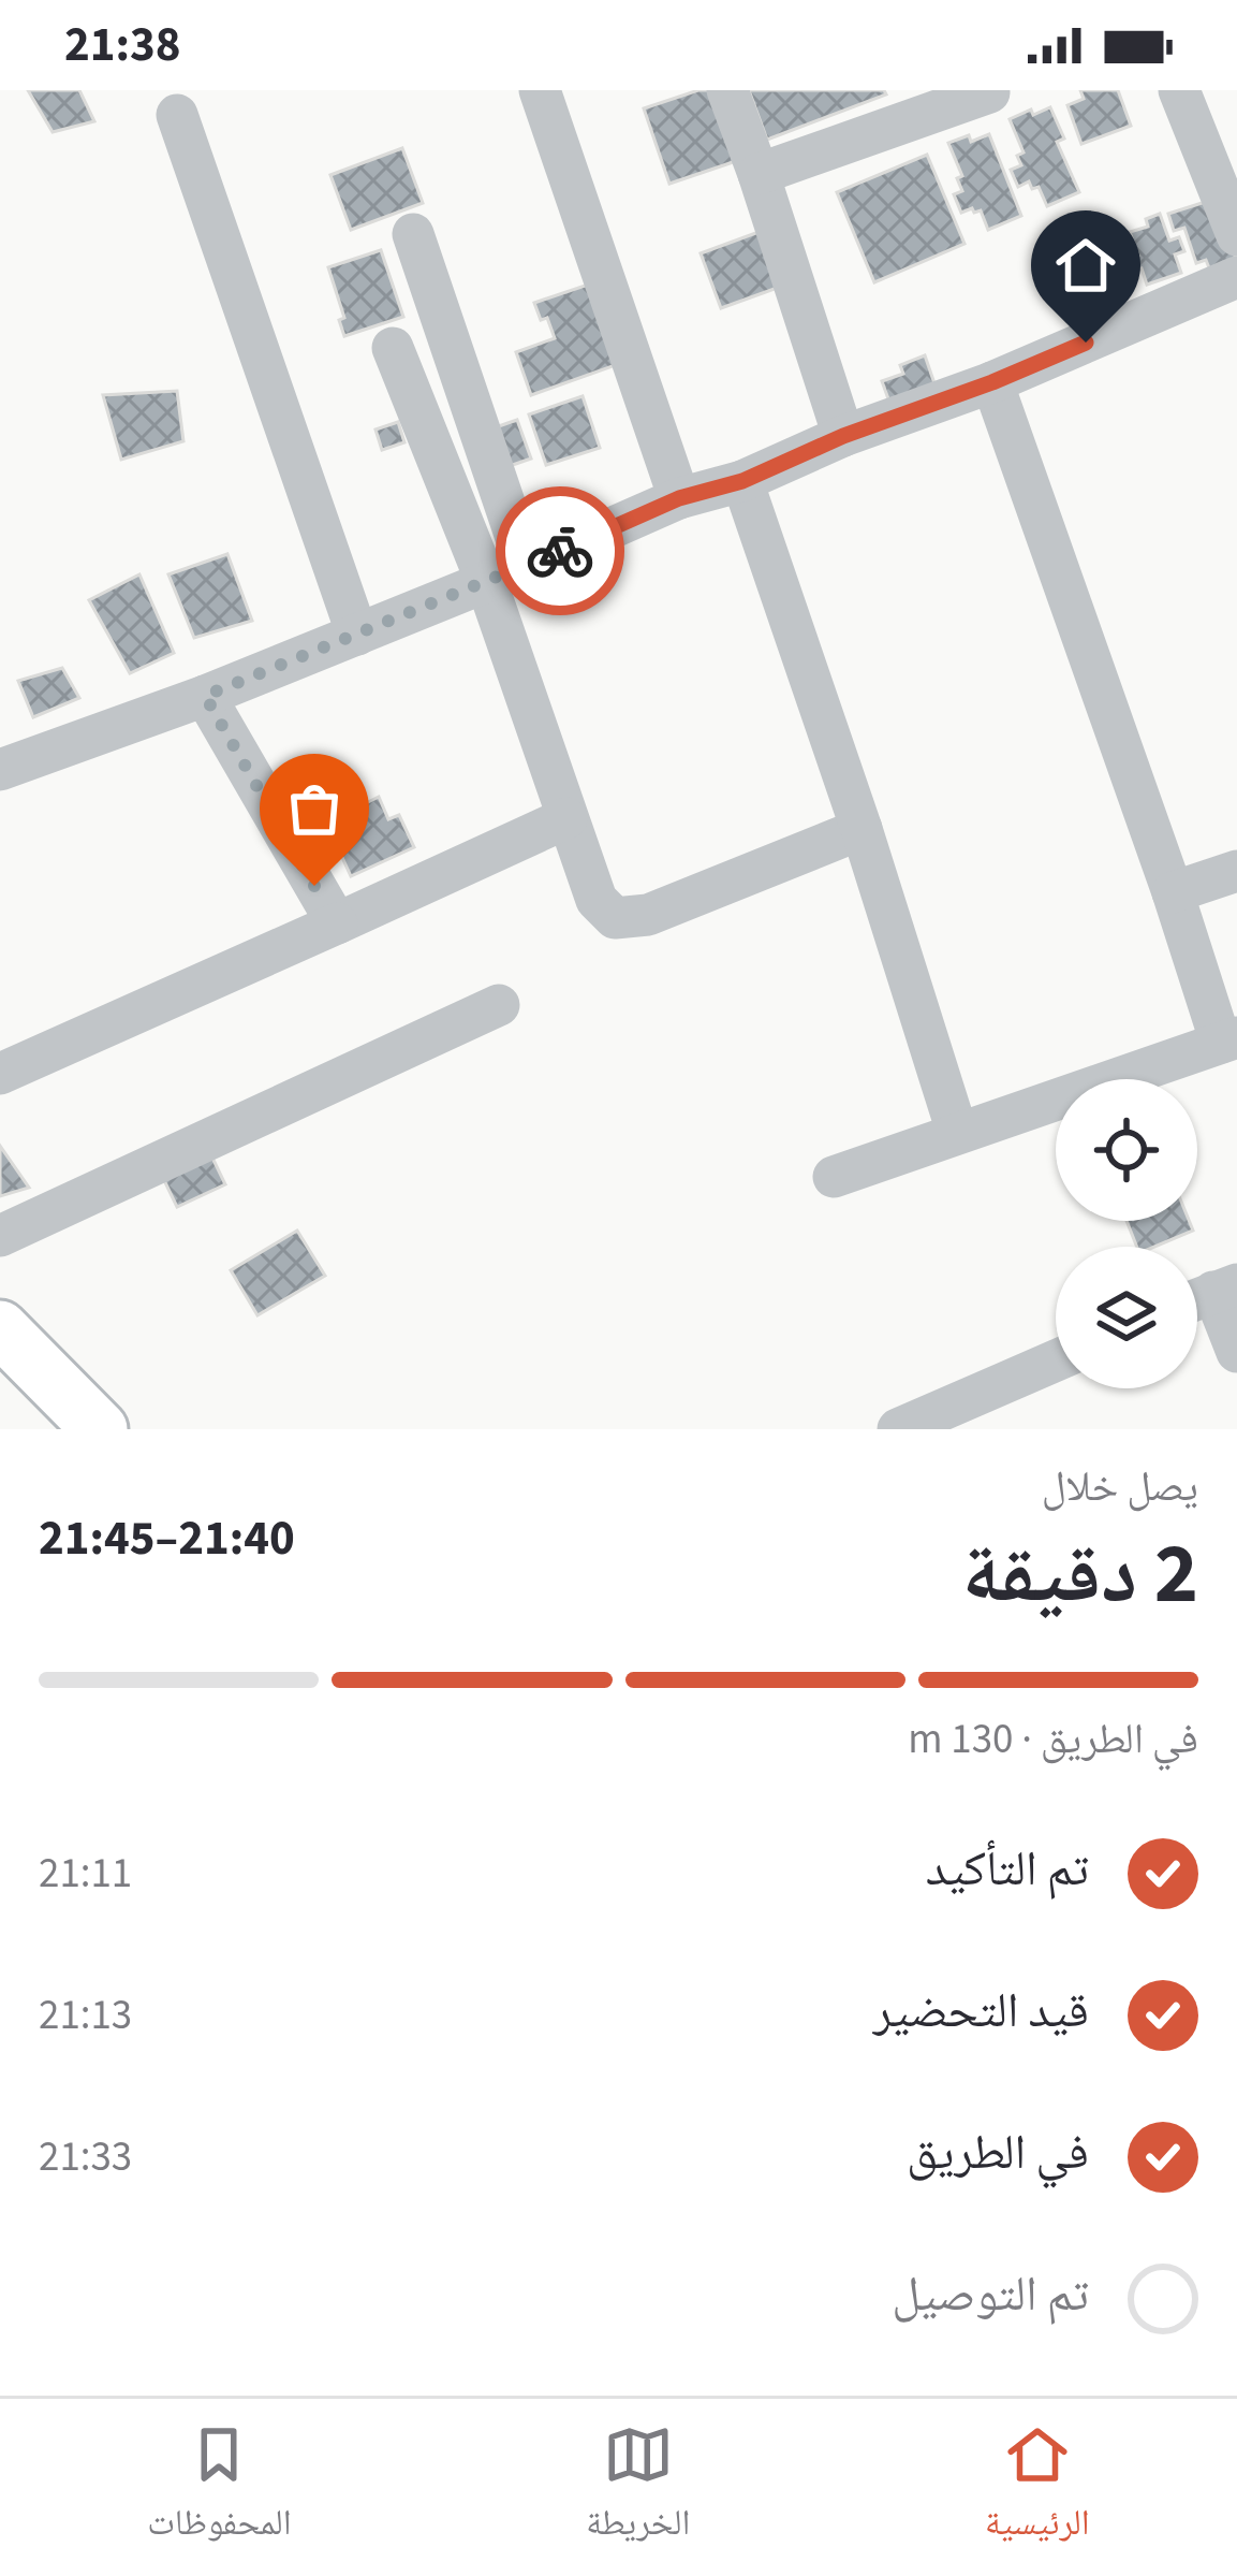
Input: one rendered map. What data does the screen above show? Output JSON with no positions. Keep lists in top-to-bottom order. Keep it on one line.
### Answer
{"page":{"status":"21:38","heading":["2 دقيقة","يصل خلال","21:40–21:45"],"bar":"في الطريق · 130 m","list":[["تم التأكيد","21:11"],["قيد التحضير","21:13"],["في الطريق","21:33"],"تم التوصيل"],"tabs":["الرئيسية","الخريطة","المحفوظات"]}}
